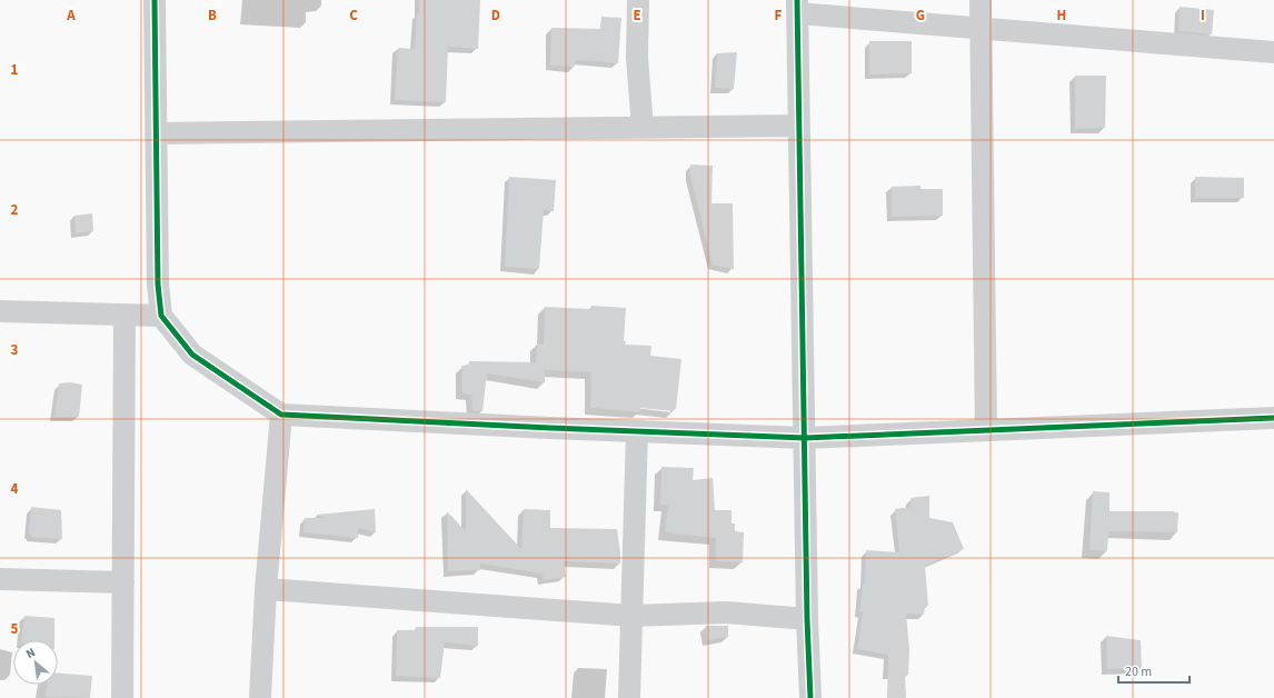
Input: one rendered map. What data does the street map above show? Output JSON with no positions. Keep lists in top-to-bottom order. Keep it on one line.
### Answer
{"scale_bar":"20 m","north":"top left","grid":{"columns":["A","B","C","D","E","F","G","H","I"],"rows":["1","2","3","4","5"]}}
